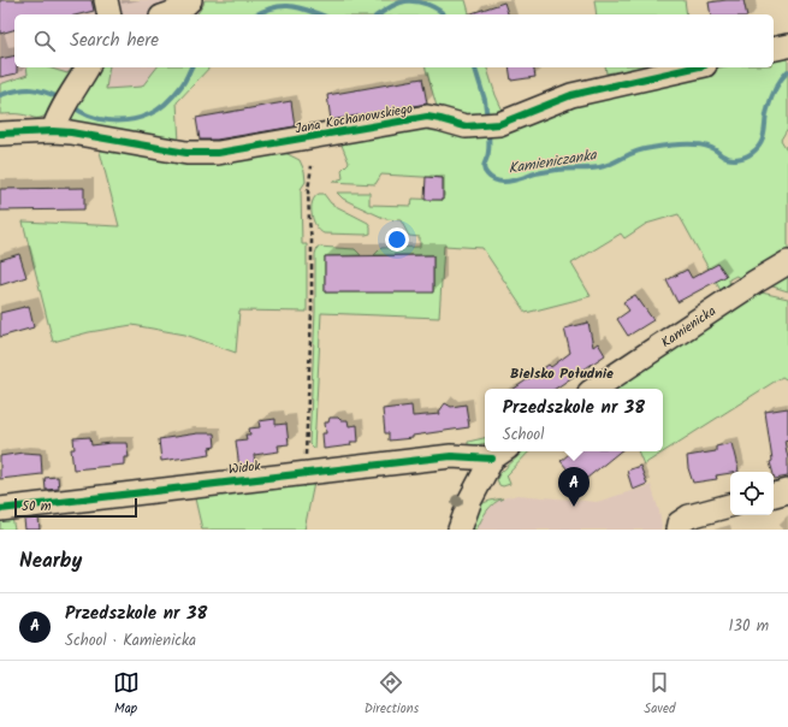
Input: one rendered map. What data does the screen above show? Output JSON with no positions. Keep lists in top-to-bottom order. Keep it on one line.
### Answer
{"streets":{"street":["Jana Kochanowskiego","Kamienicka","Widok"]},"districts":["Bielsko Południe"],"water":["Kamieniczanka"],"scale_bar":"50 m","page":{"search":"Search here","popup":["Przedszkole nr 38","School"],"pins":"A","scale":"50 m","heading":"Nearby","list":[{"mark":"A","name":"Przedszkole nr 38","note":"School · Kamienicka","value":"130 m"}],"nav":["Map","Directions","Saved"]}}
